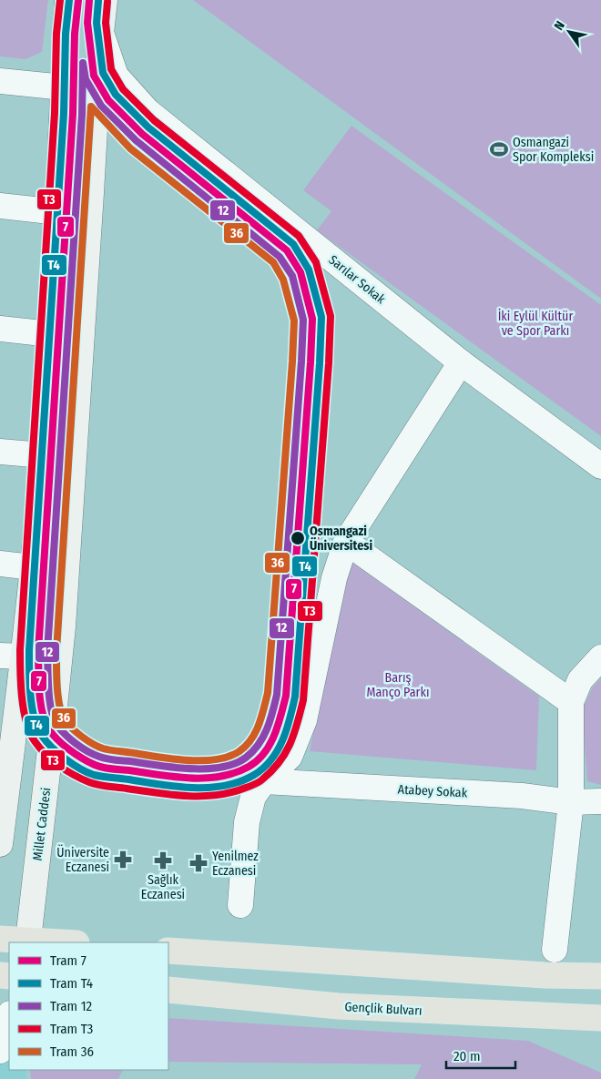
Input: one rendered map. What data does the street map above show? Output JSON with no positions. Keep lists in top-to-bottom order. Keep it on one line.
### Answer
{"streets":{"highway":["Gençlik Bulvarı"],"main road":["Millet Caddesi"],"street":["Sarılar Sokak","Atabey Sokak"]},"crossings":[["Sarılar Sokak","Millet Caddesi"]],"parks":["İki Eylül Kültür ve Spor Parkı","Barış Manço Parkı"],"places":{"sports":["Osmangazi Spor Kompleksi"],"other":["Osmangazi Üniversitesi"],"pharmacy":["Üniversite Eczanesi","Sağlık Eczanesi","Yenilmez Eczanesi"]},"lines":["tram line 7","tram line T4","tram line T3","tram line 12","tram line 36"],"legend":["Tram 7","Tram T4","Tram 12","Tram T3","Tram 36"],"scale_bar":"20 m","north":"top left"}
